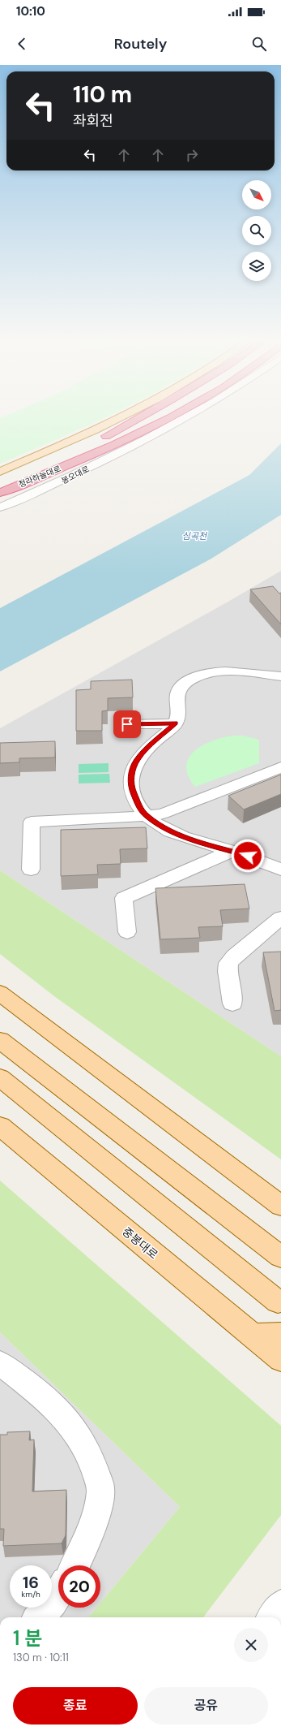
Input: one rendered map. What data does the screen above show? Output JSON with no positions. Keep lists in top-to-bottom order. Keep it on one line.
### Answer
{"streets":{"highway":["청라하늘대로"],"main road":["중봉대로"],"street":["봉오대로"]},"water":["심곡천"],"north":"bottom right","page":{"status":"10:10","header":"Routely","turn":["110 m","좌회전"],"speed":"16 km/h","limit":"20","heading":["1 분","130 m · 10:11"],"buttons":["종료","공유"]}}
